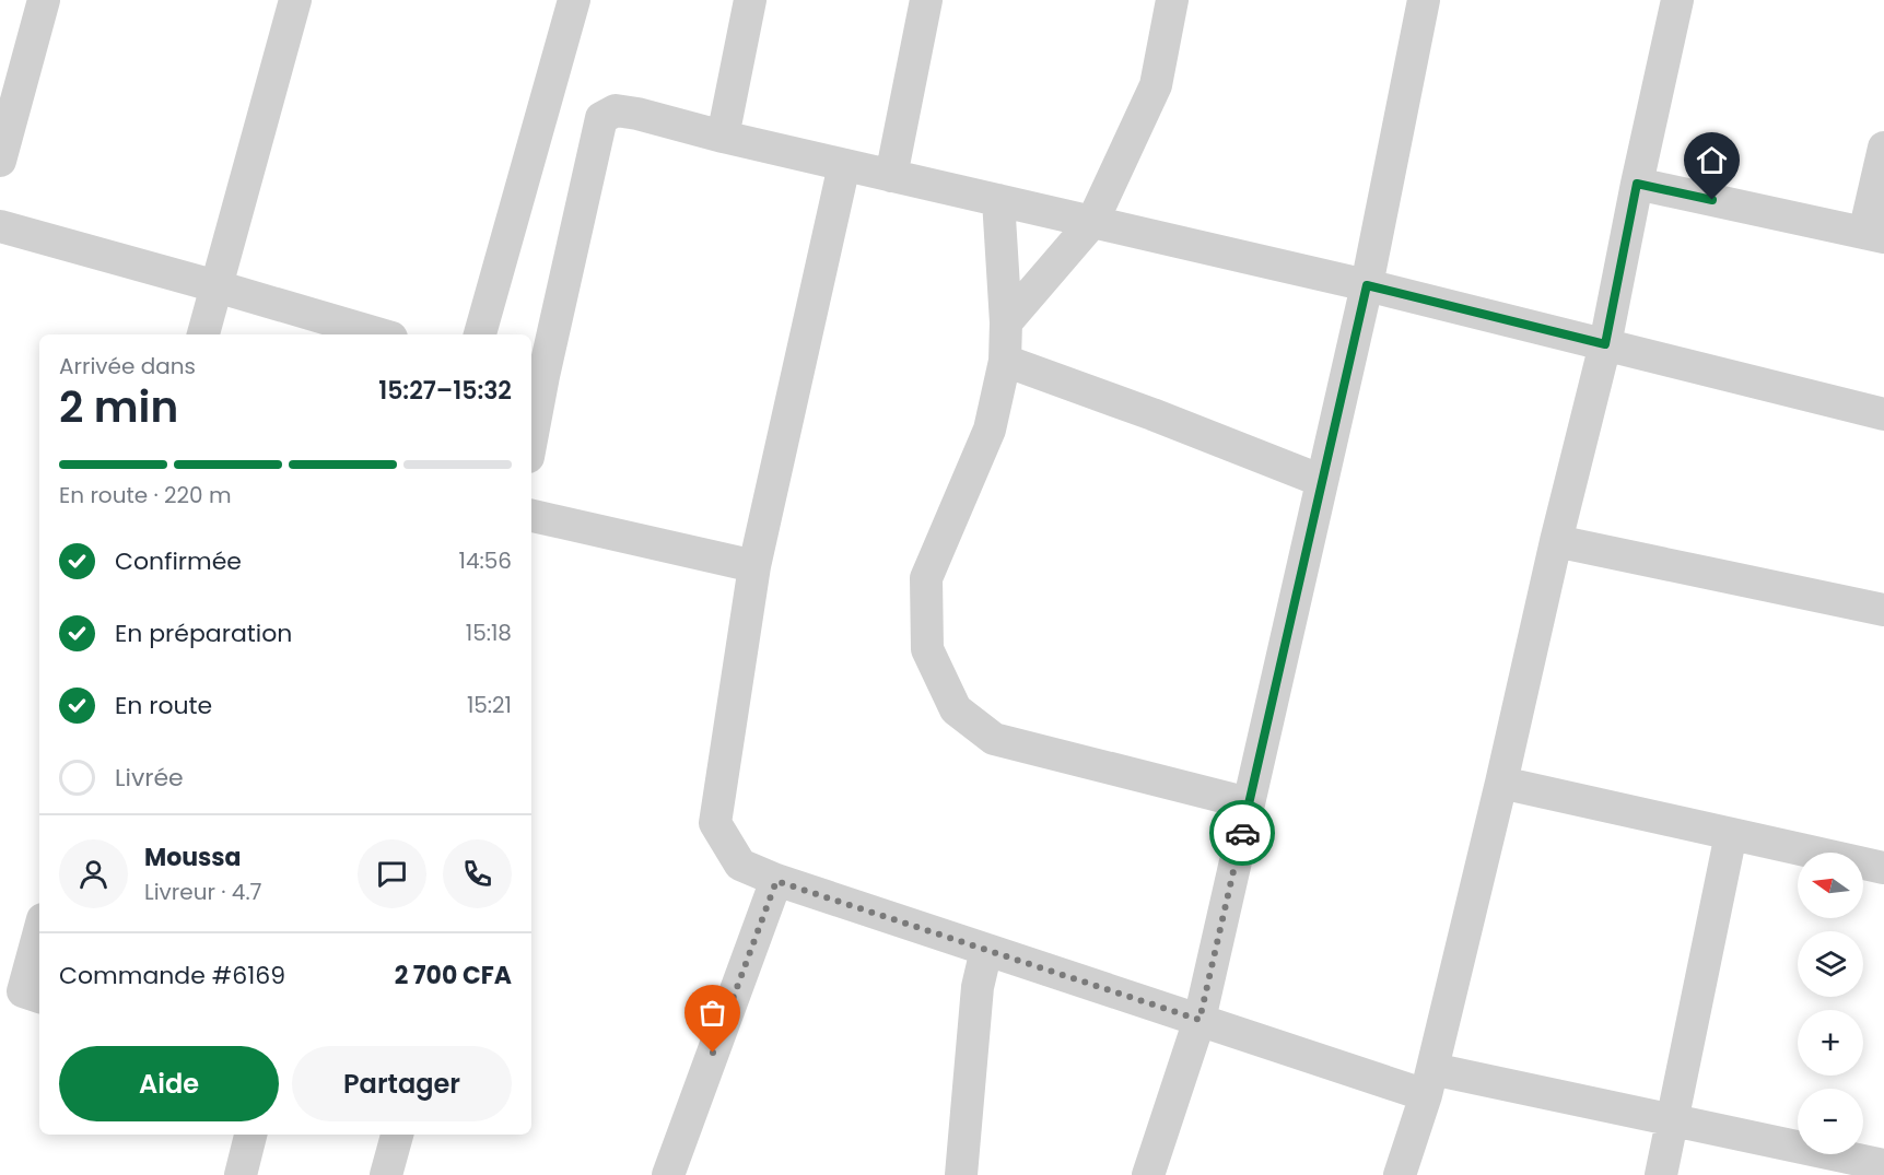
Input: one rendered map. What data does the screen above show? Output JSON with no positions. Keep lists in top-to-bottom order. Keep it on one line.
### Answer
{"north":"left","page":{"heading":["2 min","Arrivée dans","15:27–15:32"],"panel":["Moussa","Livreur · 4.7","Commande #6169","2 700 CFA"],"bar":"En route · 220 m","list":[["Confirmée","14:56"],["En préparation","15:18"],["En route","15:21"],"Livrée"],"map_buttons":["+","−"],"buttons":["Aide","Partager"]}}
